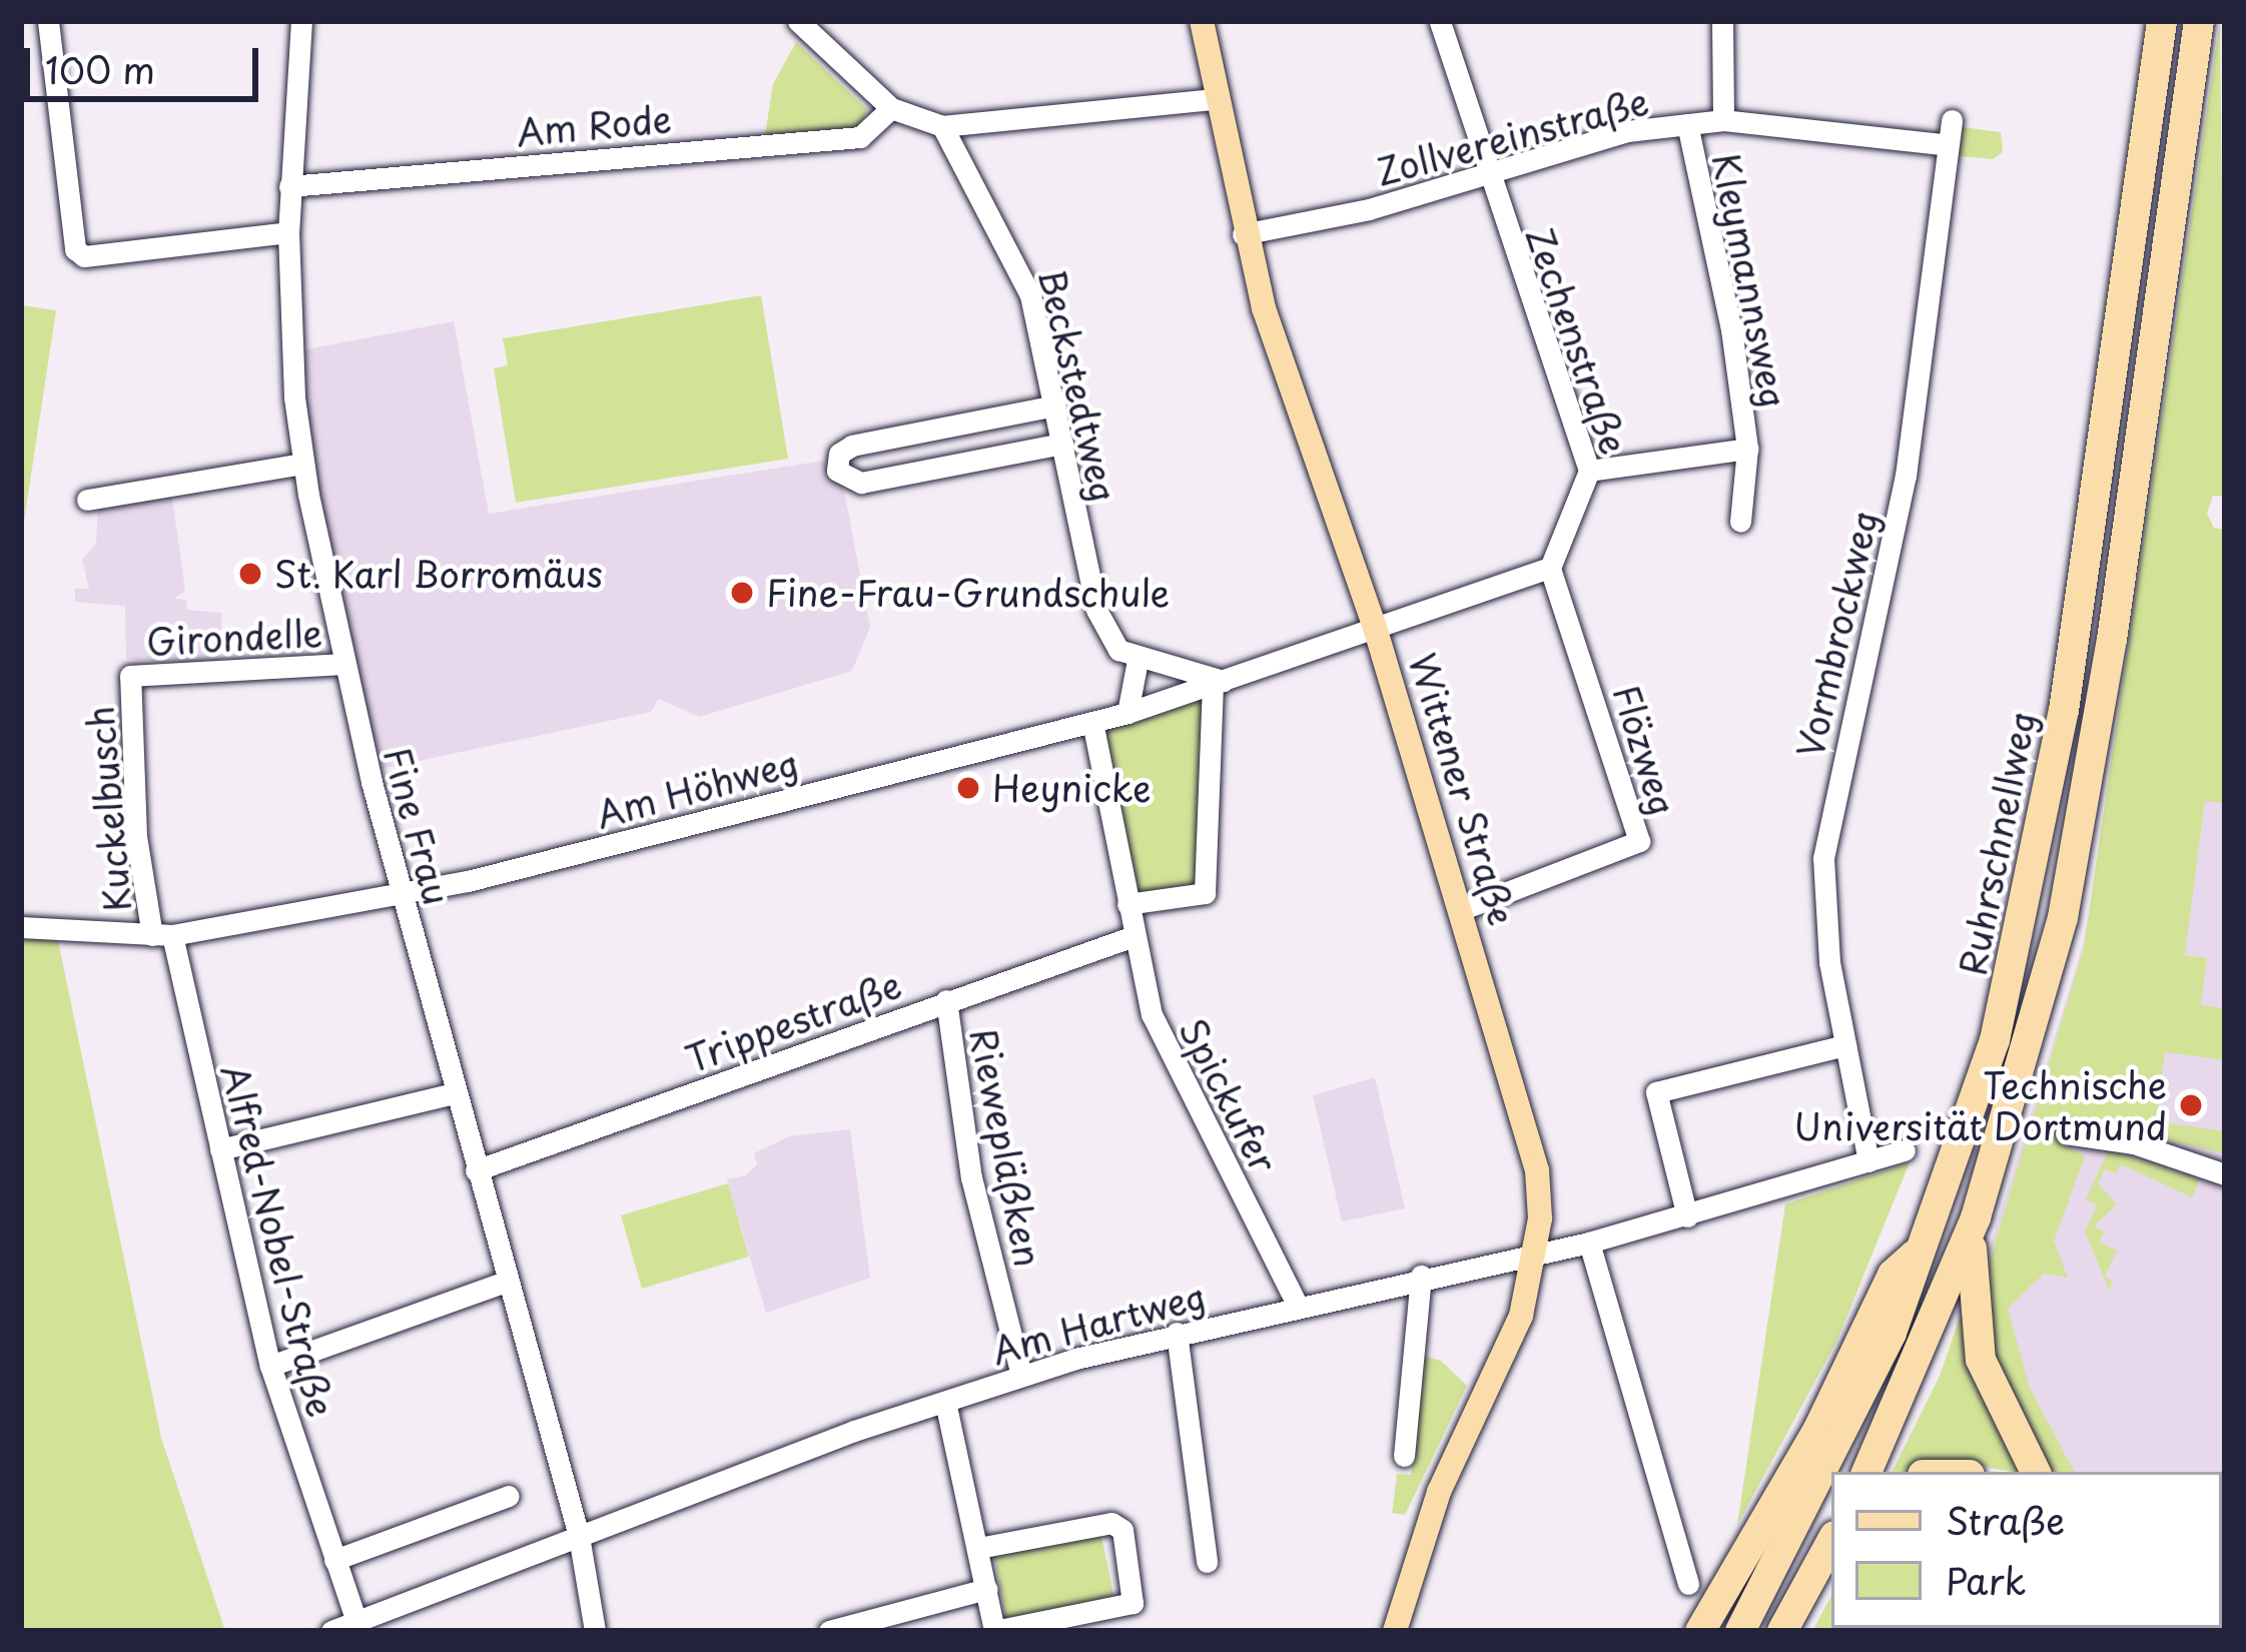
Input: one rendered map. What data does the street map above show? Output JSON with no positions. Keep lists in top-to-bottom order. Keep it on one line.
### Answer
{"streets":{"highway":["Ruhrschnellweg"],"main road":["Wittener Straße"],"street":["Am Rode","Zollvereinstraße","Kleymannsweg","Zechenstraße","Beckstedtweg","Vormbrockweg","Girondelle","Flözweg","Am Höhweg","Kuckelbusch","Fine Frau","Trippestraße","Spickufer","Riewepläßken","Alfred-Nobel-Straße","Am Hartweg"]},"crossings":[["Am Rode","Fine Frau"],["Zollvereinstraße","Kleymannsweg"],["Zollvereinstraße","Zechenstraße"],["Zollvereinstraße","Vormbrockweg"],["Zollvereinstraße","Wittener Straße"],["Kleymannsweg","Zechenstraße"],["Zechenstraße","Flözweg"],["Vormbrockweg","Am Hartweg"],["Girondelle","Kuckelbusch"],["Girondelle","Fine Frau"],["Flözweg","Wittener Straße"],["Am Höhweg","Wittener Straße"],["Am Höhweg","Kuckelbusch"],["Am Höhweg","Fine Frau"],["Am Höhweg","Spickufer"],["Am Höhweg","Alfred-Nobel-Straße"],["Wittener Straße","Am Hartweg"],["Kuckelbusch","Alfred-Nobel-Straße"],["Fine Frau","Trippestraße"],["Fine Frau","Am Hartweg"],["Trippestraße","Spickufer"],["Trippestraße","Riewepläßken"],["Spickufer","Am Hartweg"],["Riewepläßken","Am Hartweg"],["Alfred-Nobel-Straße","Am Hartweg"]],"places":["St. Karl Borromäus","Fine-Frau-Grundschule","Heynicke","Technische Universität Dortmund"],"legend":["Straße","Park"],"scale_bar":"100 m"}
